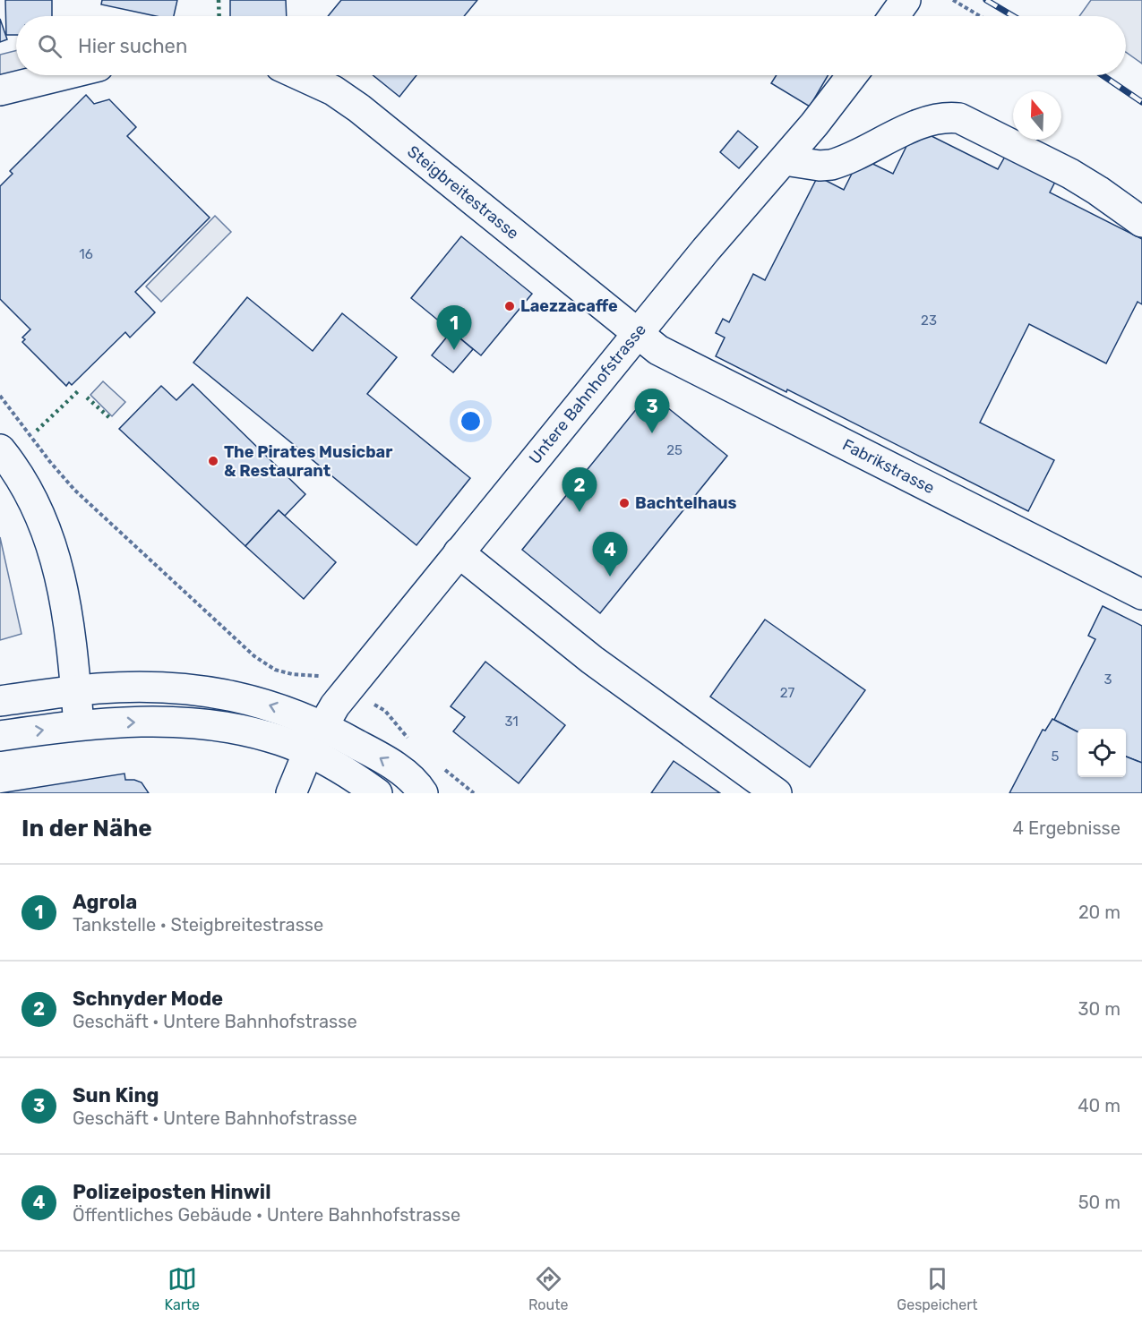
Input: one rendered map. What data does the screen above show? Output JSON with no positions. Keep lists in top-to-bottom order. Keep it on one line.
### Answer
{"streets":{"street":["Steigbreitestrasse","Untere Bahnhofstrasse","Fabrikstrasse"]},"crossings":[["Steigbreitestrasse","Untere Bahnhofstrasse"],["Steigbreitestrasse","Fabrikstrasse"],["Untere Bahnhofstrasse","Fabrikstrasse"]],"places":["Laezzacaffe","The Pirates Musicbar & Restaurant","Bachtelhaus"],"house_numbers":["16","23","25","3","27","31","5"],"north":"top","page":{"search":"Hier suchen","pins":["1","3","2","4"],"heading":["In der Nähe","4 Ergebnisse"],"list":[{"mark":"1","name":"Agrola","note":"Tankstelle · Steigbreitestrasse","value":"20 m"},{"mark":"2","name":"Schnyder Mode","note":"Geschäft · Untere Bahnhofstrasse","value":"30 m"},{"mark":"3","name":"Sun King","note":"Geschäft · Untere Bahnhofstrasse","value":"40 m"},{"mark":"4","name":"Polizeiposten Hinwil","note":"Öffentliches Gebäude · Untere Bahnhofstrasse","value":"50 m"}],"nav":["Karte","Route","Gespeichert"]}}
